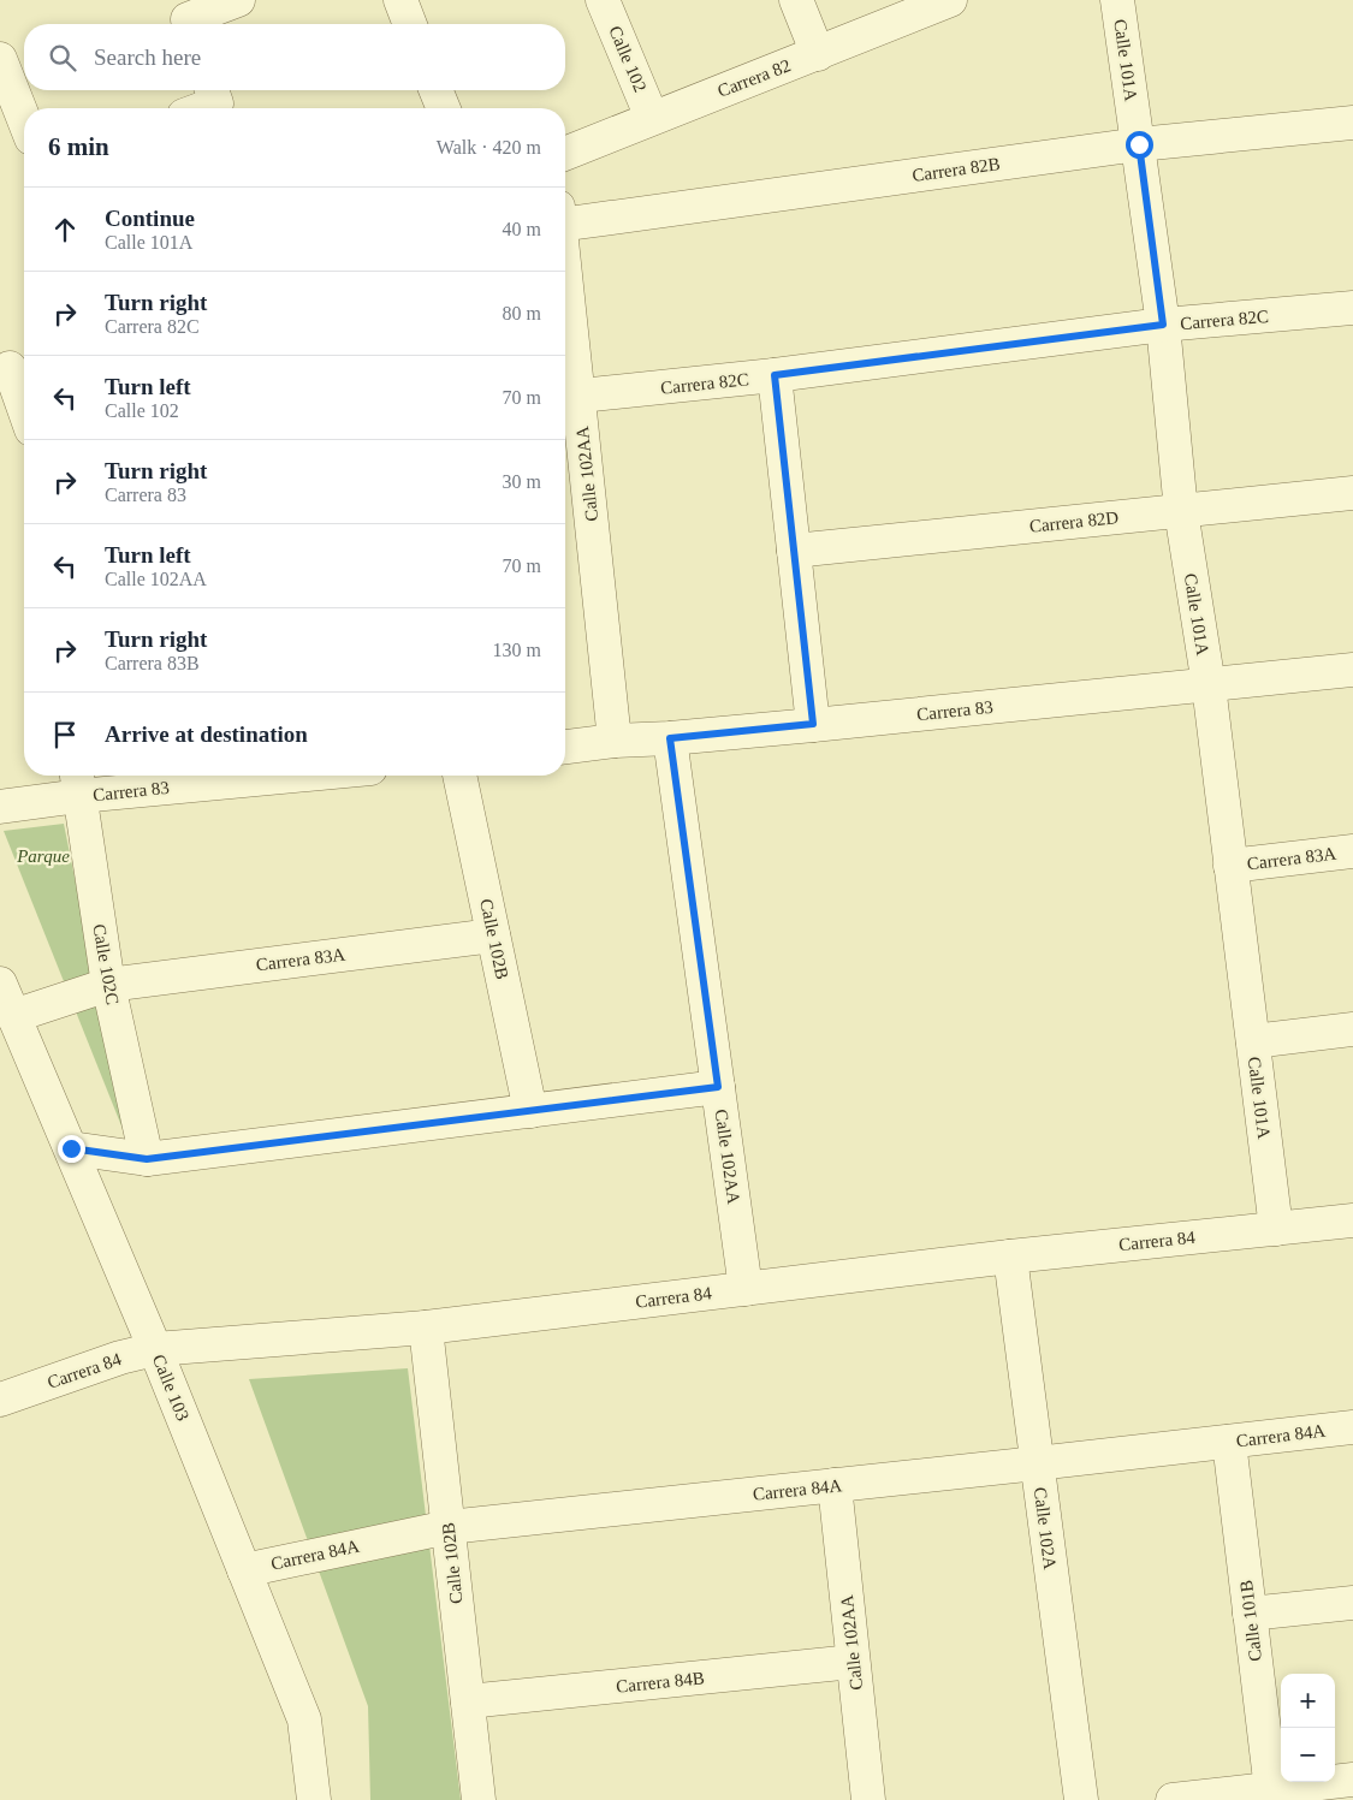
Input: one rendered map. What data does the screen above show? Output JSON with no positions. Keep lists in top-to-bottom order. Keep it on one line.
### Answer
{"streets":{"street":["Calle 102","Calle 101A","Carrera 82","Carrera 82B","Carrera 82C","Calle 102AA","Carrera 82D","Carrera 83","Carrera 83A","Calle 102B","Calle 102C","Carrera 84","Calle 103","Carrera 84A","Calle 102A","Calle 101B","Carrera 84B"]},"crossings":[["Calle 102","Carrera 82"],["Calle 101A","Carrera 82B"],["Calle 101A","Carrera 82C"],["Calle 101A","Carrera 82D"],["Calle 101A","Carrera 83"],["Calle 101A","Carrera 83A"],["Calle 101A","Carrera 84"],["Carrera 82C","Calle 102AA"],["Calle 102AA","Carrera 83"],["Calle 102AA","Carrera 84"],["Calle 102AA","Carrera 84A"],["Calle 102AA","Carrera 84B"],["Carrera 83","Calle 102C"],["Carrera 83A","Calle 102B"],["Carrera 83A","Calle 102C"],["Carrera 83A","Calle 103"],["Calle 102B","Carrera 84"],["Calle 102B","Carrera 84A"],["Calle 102B","Carrera 84B"],["Carrera 84","Calle 103"],["Carrera 84","Calle 102A"],["Calle 103","Carrera 84A"],["Carrera 84A","Calle 102A"],["Carrera 84A","Calle 101B"]],"parks":["Parque"],"page":{"search":"Search here","heading":["6 min","Walk · 420 m"],"list":[["Continue","Calle 101A","40 m"],["Turn right","Carrera 82C","80 m"],["Turn left","Calle 102","70 m"],["Turn right","Carrera 83","30 m"],["Turn left","Calle 102AA","70 m"],["Turn right","Carrera 83B","130 m"],"Arrive at destination"],"map_buttons":["+","−"]}}
